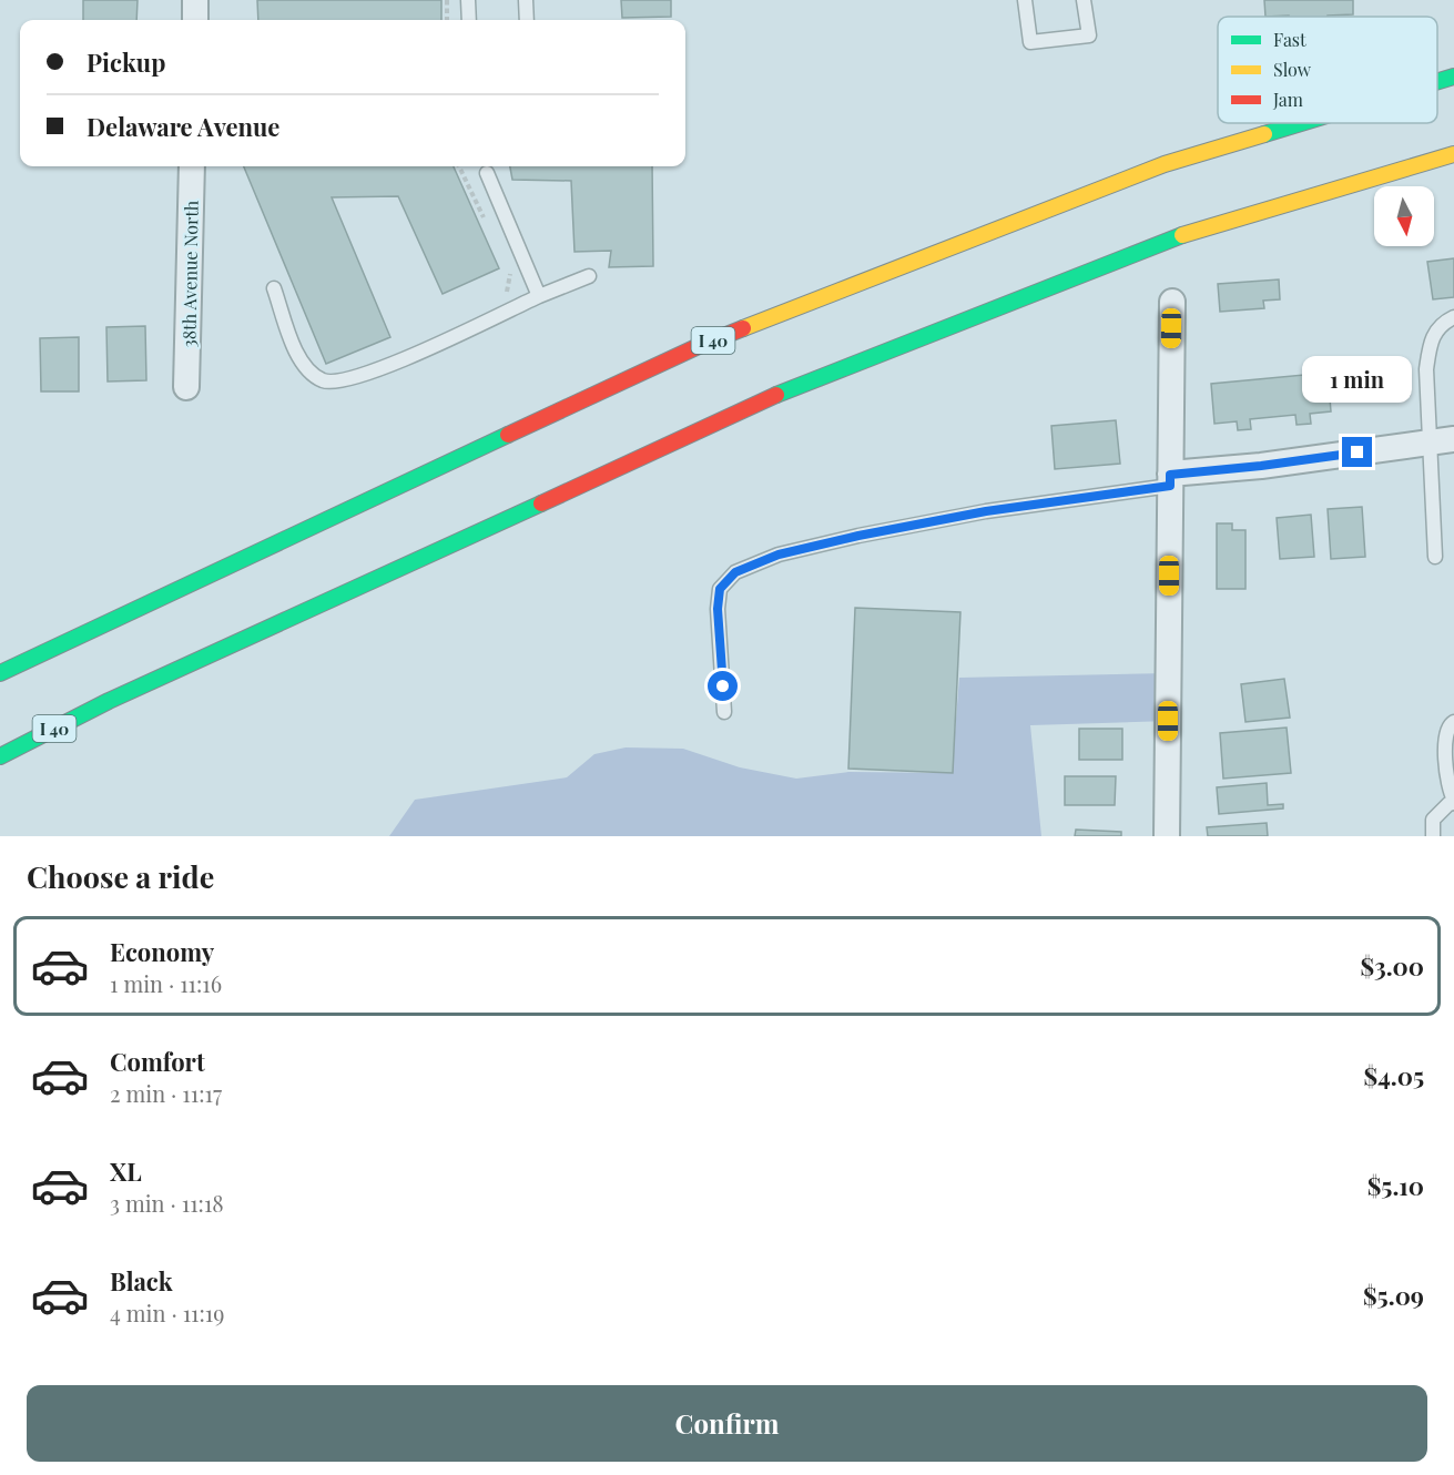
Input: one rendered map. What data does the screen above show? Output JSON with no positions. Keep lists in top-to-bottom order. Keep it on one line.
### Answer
{"streets":{"highway":["I 40"],"street":["38th Avenue North"]},"legend":["Fast","Slow","Jam"],"north":"bottom","page":{"banner":["Pickup","Delaware Avenue"],"bubble":"1 min","heading":"Choose a ride","list":[{"name":"Economy","note":"1 min · 11:16","value":"$3.00"},{"name":"Comfort","note":"2 min · 11:17","value":"$4.05"},{"name":"XL","note":"3 min · 11:18","value":"$5.10"},{"name":"Black","note":"4 min · 11:19","value":"$5.09"}],"buttons":"Confirm"}}
